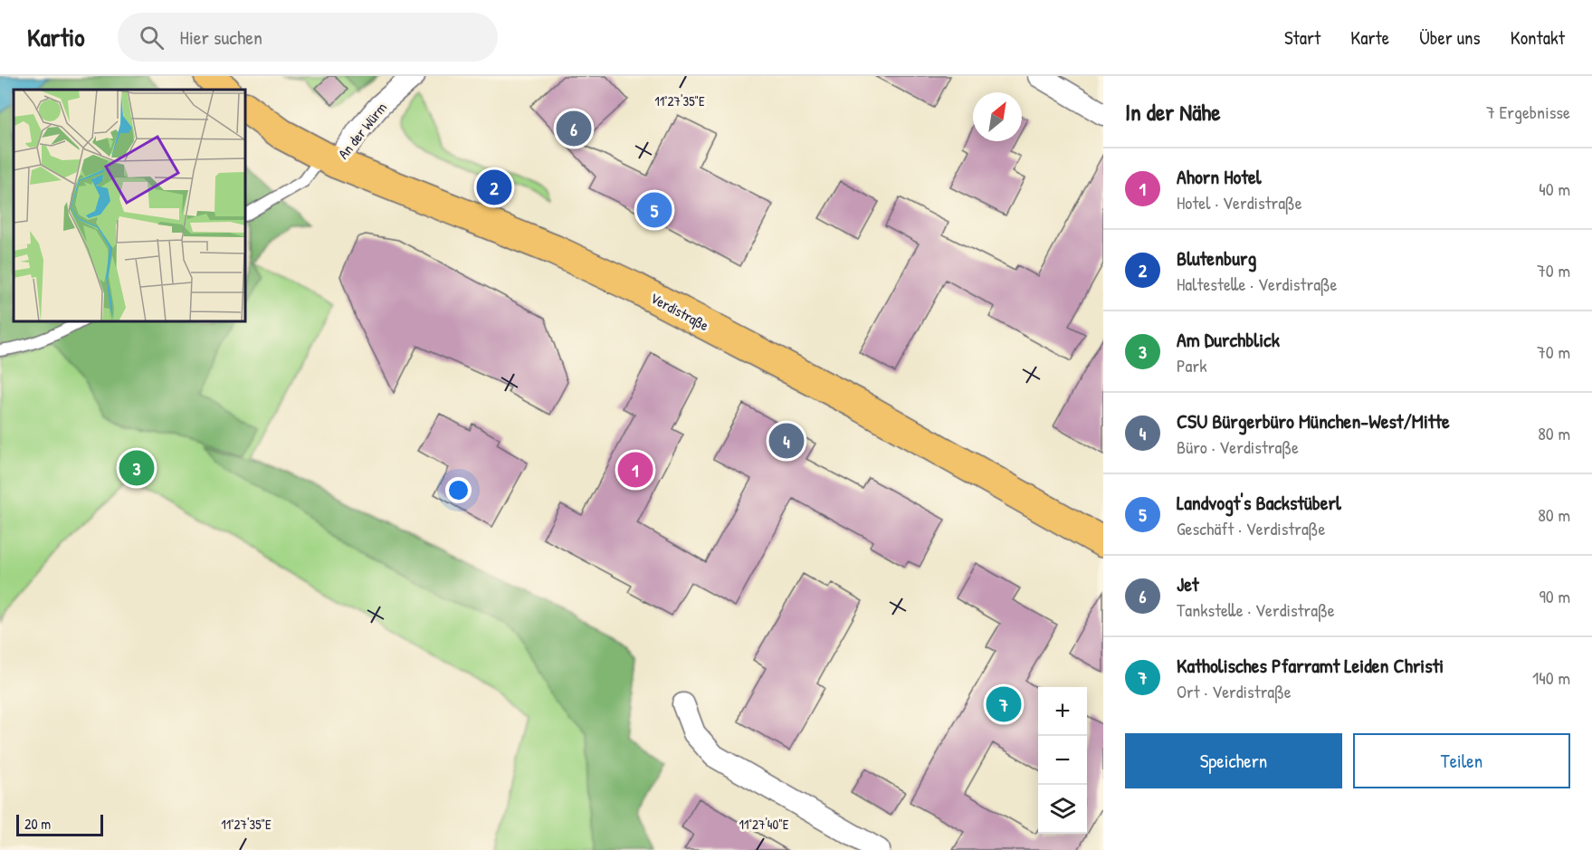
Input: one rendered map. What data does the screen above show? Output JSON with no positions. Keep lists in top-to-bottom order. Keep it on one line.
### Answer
{"streets":{"main road":["Verdistraße"],"street":["An der Würm"]},"crossings":[["An der Würm","Verdistraße"]],"scale_bar":"20 m","north":"top right","page":{"header":"Kartio","search":"Hier suchen","nav":["Start","Karte","Über uns","Kontakt"],"heading":["In der Nähe","7 Ergebnisse"],"pins":["6","2","5","4","3","1","7"],"list":[{"mark":"1","name":"Ahorn Hotel","note":"Hotel · Verdistraße","value":"40 m"},{"mark":"2","name":"Blutenburg","note":"Haltestelle · Verdistraße","value":"70 m"},{"mark":"3","name":"Am Durchblick","note":"Park","value":"70 m"},{"mark":"4","name":"CSU Bürgerbüro München-West/Mitte","note":"Büro · Verdistraße","value":"80 m"},{"mark":"5","name":"Landvogt's Backstüberl","note":"Geschäft · Verdistraße","value":"80 m"},{"mark":"6","name":"Jet","note":"Tankstelle · Verdistraße","value":"90 m"},{"mark":"7","name":"Katholisches Pfarramt Leiden Christi","note":"Ort · Verdistraße","value":"140 m"}],"map_buttons":["+","−"],"buttons":["Speichern","Teilen"],"scale":"20 m"},"coordinates":["11°27'35\"E","11°27'40\"E"]}
